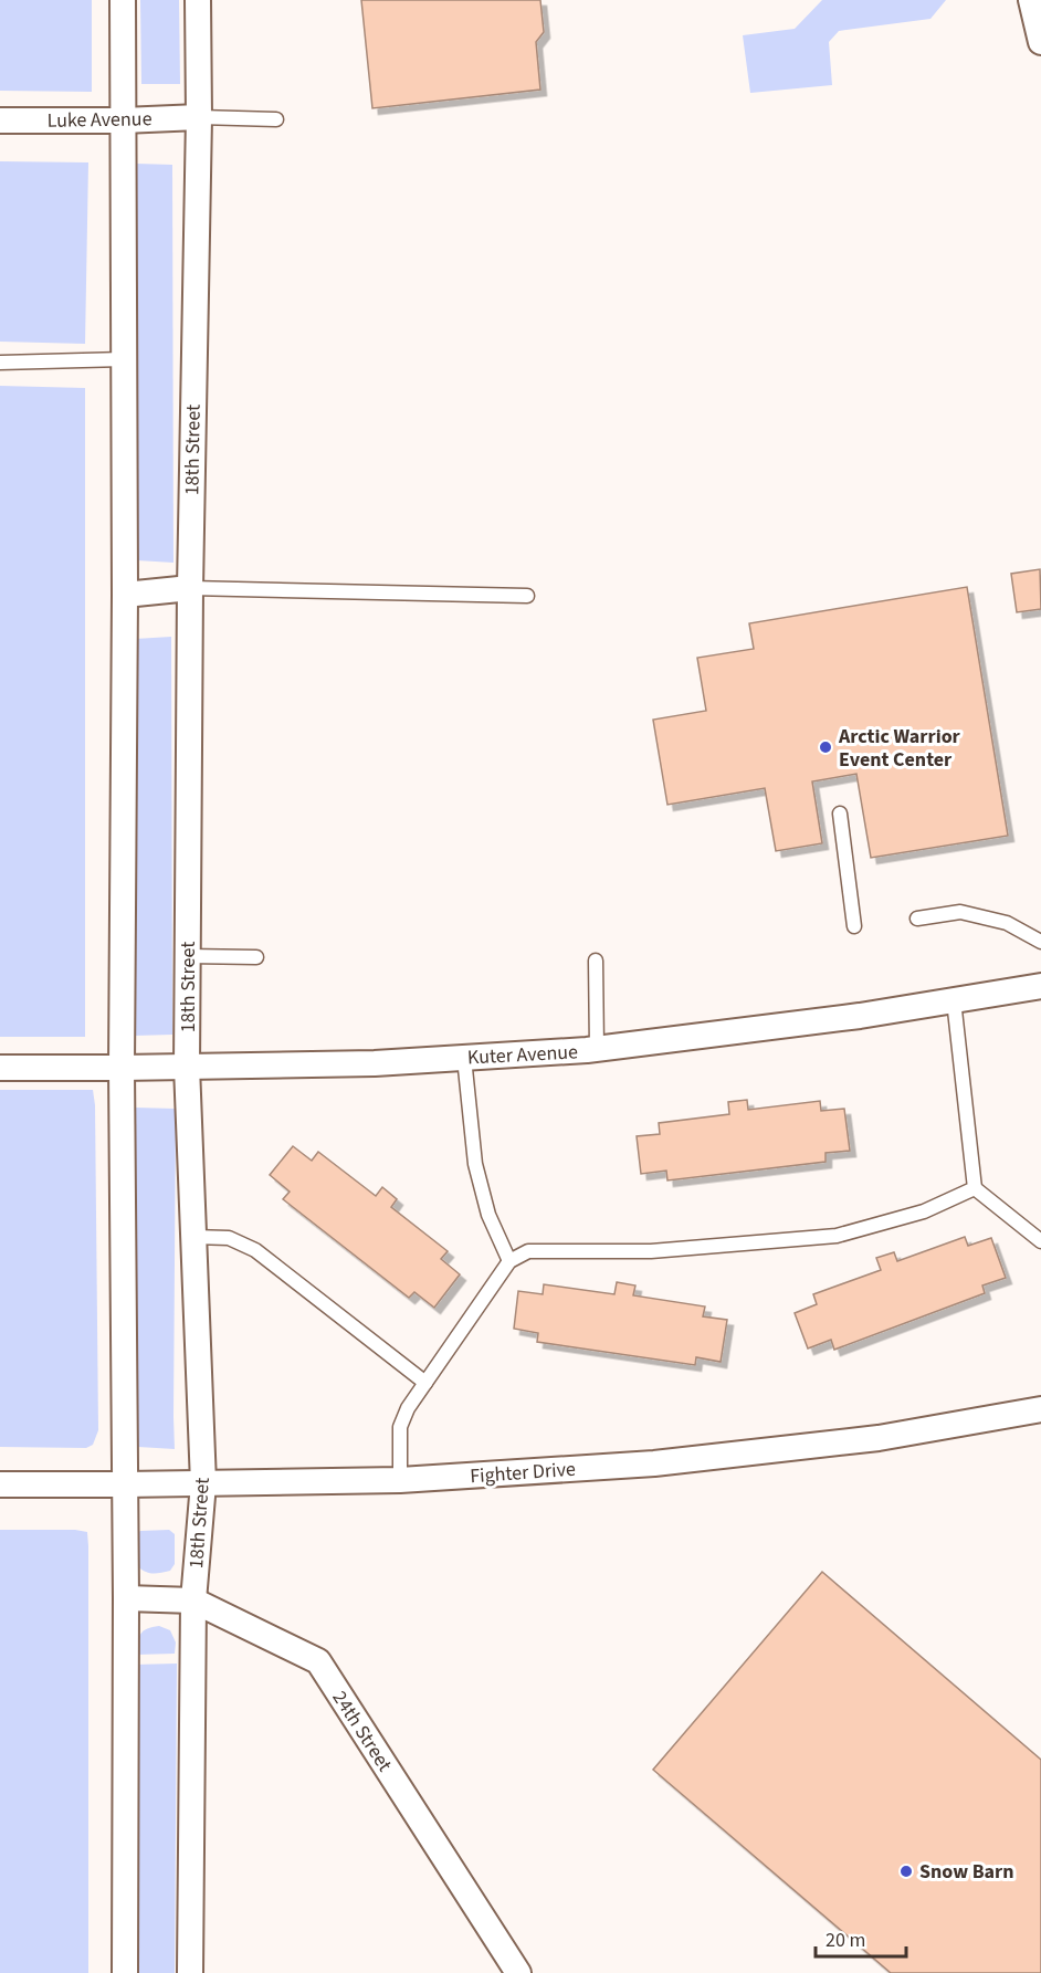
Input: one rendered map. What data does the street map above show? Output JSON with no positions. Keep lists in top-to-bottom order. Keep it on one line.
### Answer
{"streets":{"street":["Luke Avenue","18th Street","Kuter Avenue","Fighter Drive","24th Street"]},"crossings":[["Luke Avenue","18th Street"],["18th Street","Kuter Avenue"],["18th Street","Fighter Drive"],["18th Street","24th Street"]],"places":["Arctic Warrior Event Center","Snow Barn"],"scale_bar":"20 m"}
